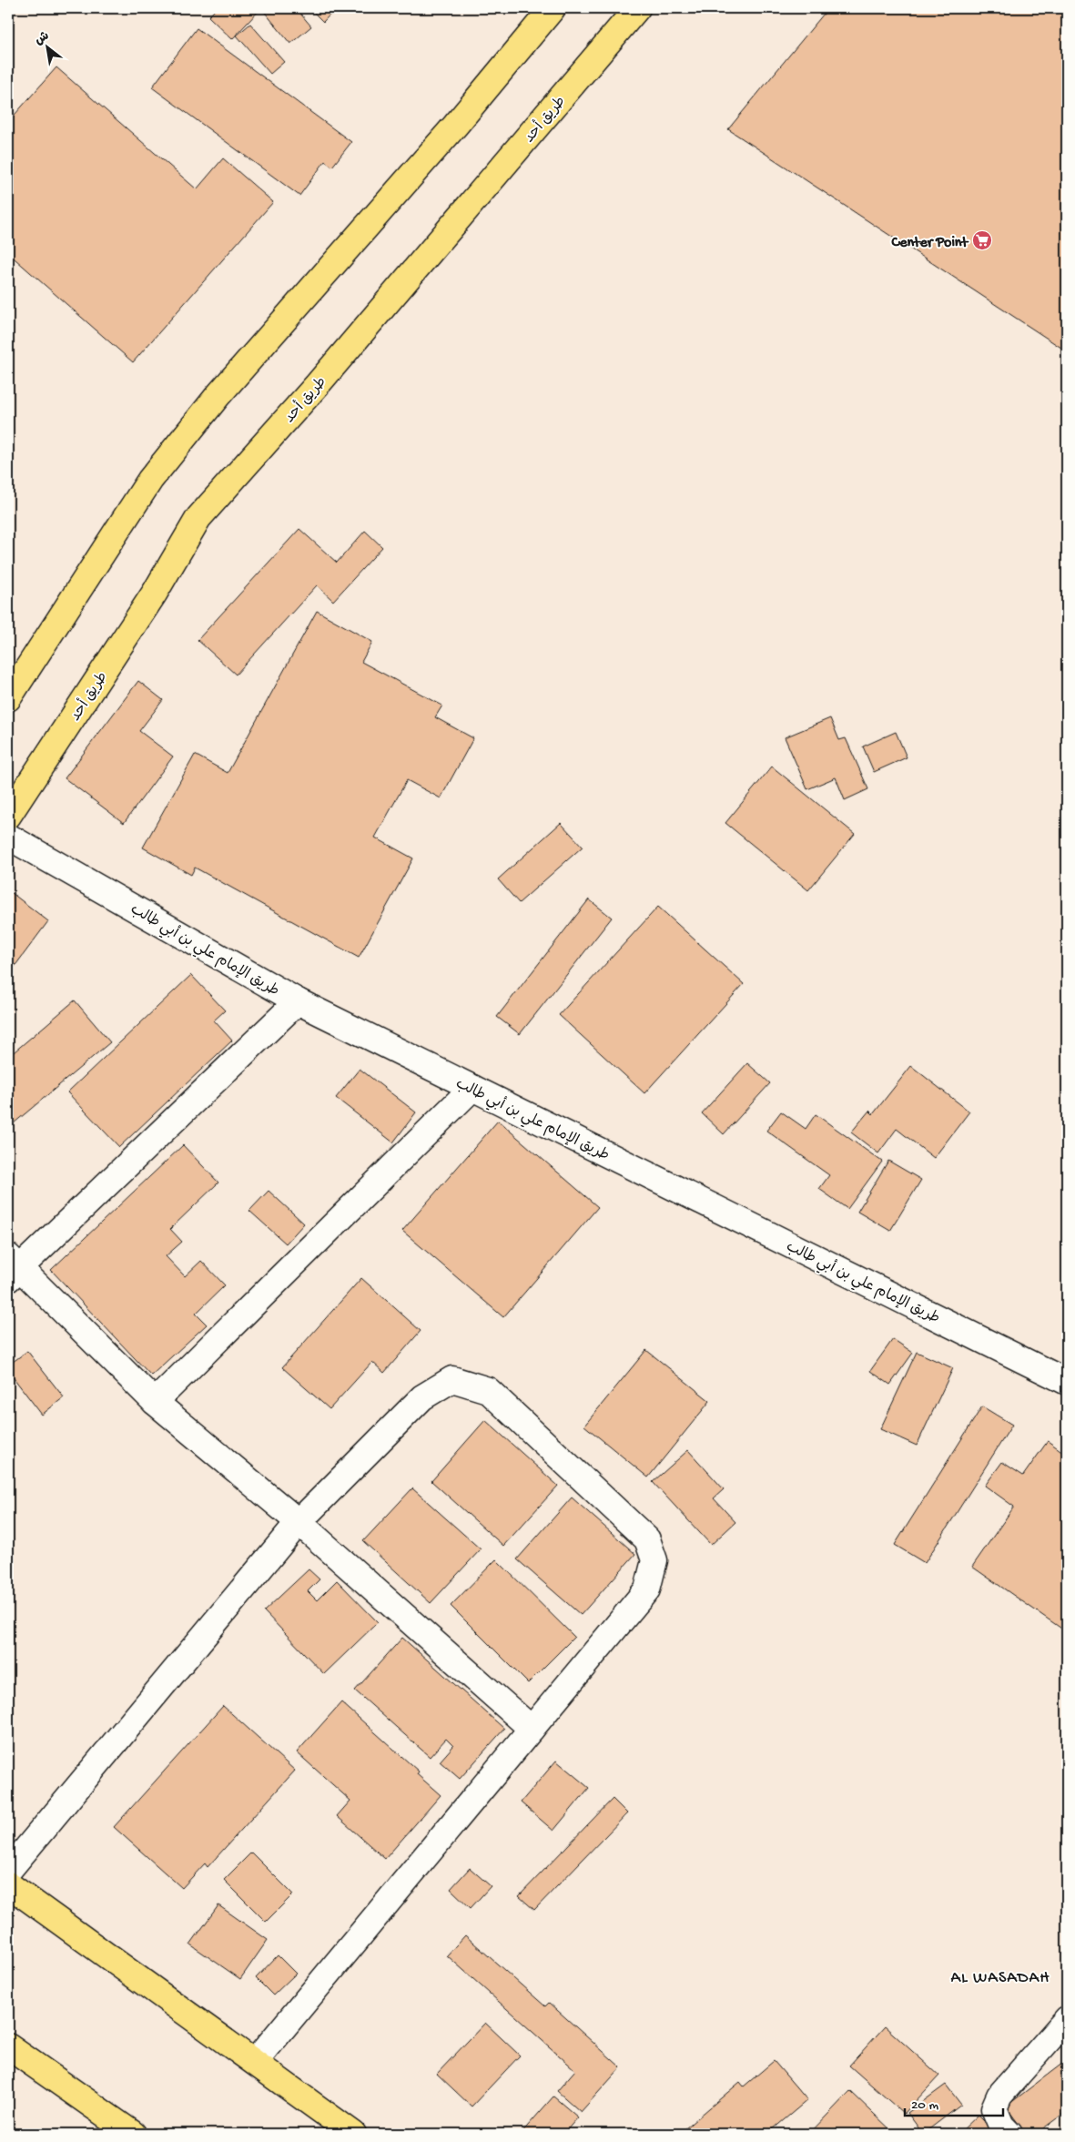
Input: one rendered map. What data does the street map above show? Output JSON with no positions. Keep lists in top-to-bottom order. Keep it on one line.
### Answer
{"streets":{"main road":["طريق أحد"],"street":["طريق الإمام علي بن أبي طالب"]},"districts":["AL WASADAH"],"places":{"supermarket":["Center Point"]},"scale_bar":"20 m","north":"top left"}
